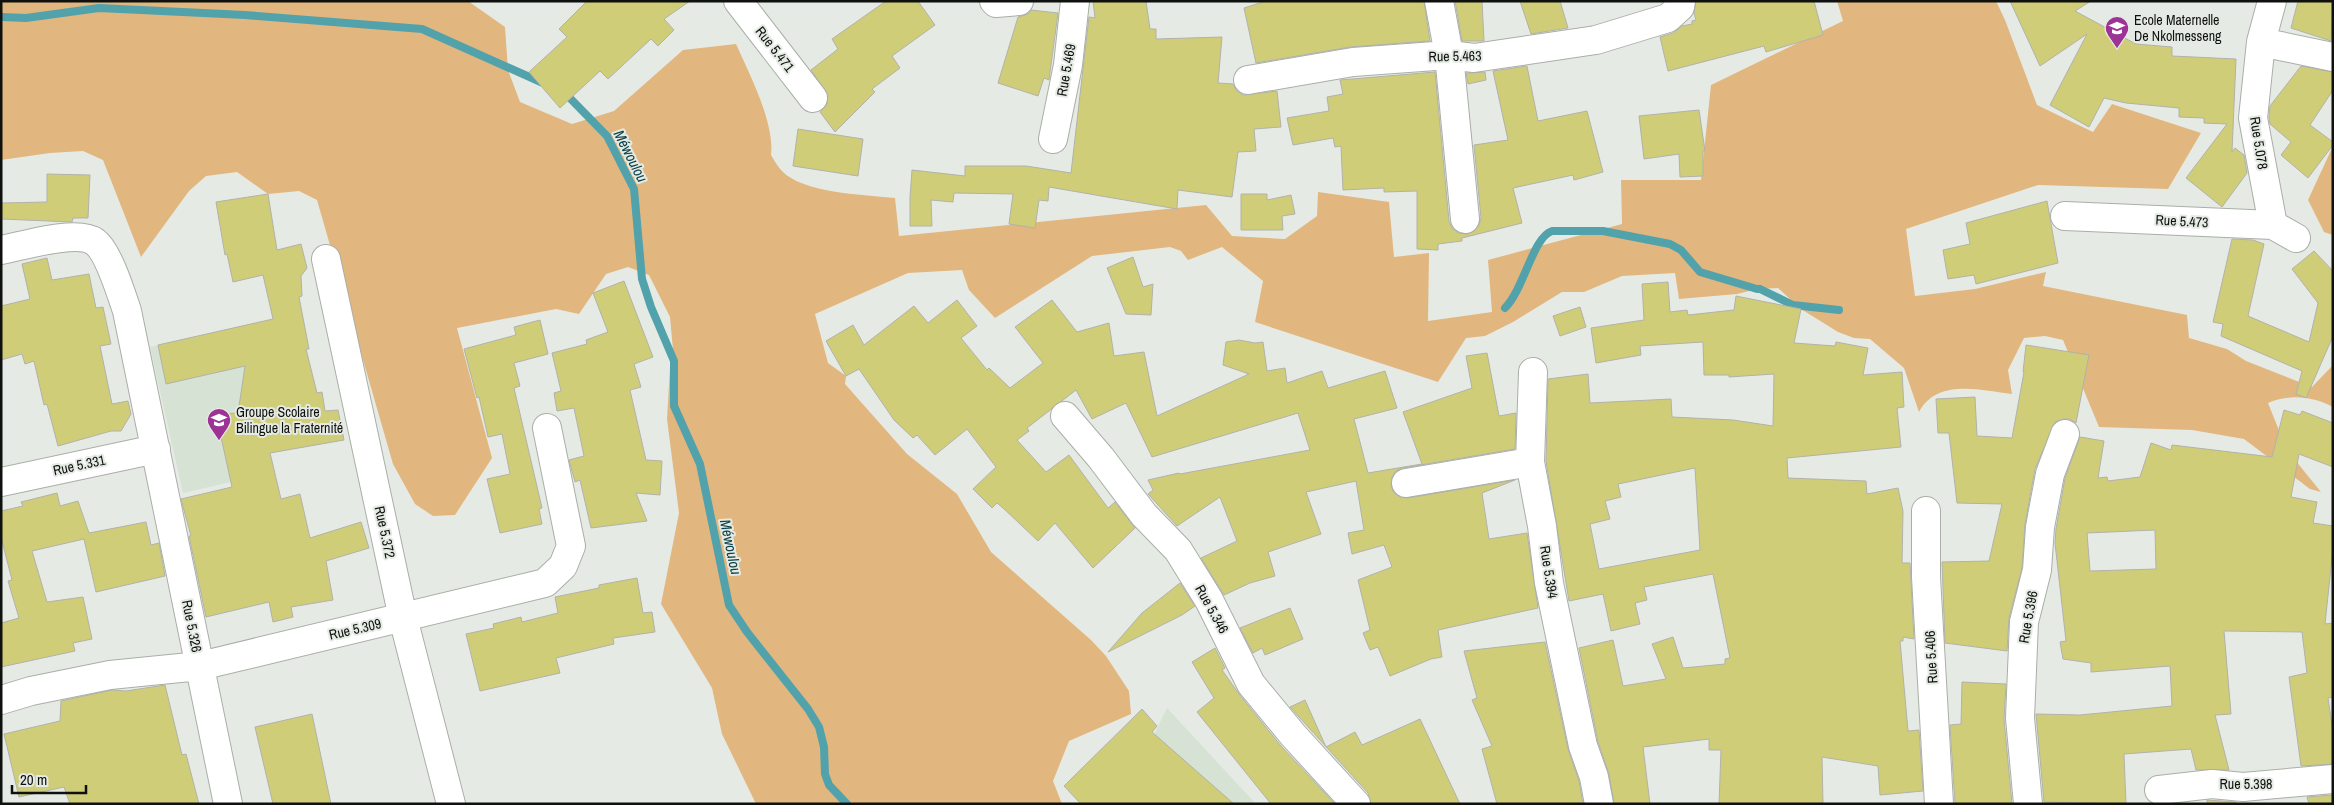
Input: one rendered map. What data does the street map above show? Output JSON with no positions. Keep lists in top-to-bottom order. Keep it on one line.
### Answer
{"streets":{"street":["Rue 5.471","Rue 5.463","Rue 5.469","Rue 5.078","Rue 5.473","Rue 5.331","Rue 5.372","Rue 5.394","Rue 5.346","Rue 5.396","Rue 5.326","Rue 5.309","Rue 5.406","Rue 5.398"]},"crossings":[["Rue 5.078","Rue 5.473"],["Rue 5.331","Rue 5.326"],["Rue 5.372","Rue 5.309"],["Rue 5.326","Rue 5.309"]],"water":["Méwoulou"],"places":{"school or university":["Ecole Maternelle De Nkolmesseng","Groupe Scolaire Bilingue la Fraternité"]},"scale_bar":"20 m"}
